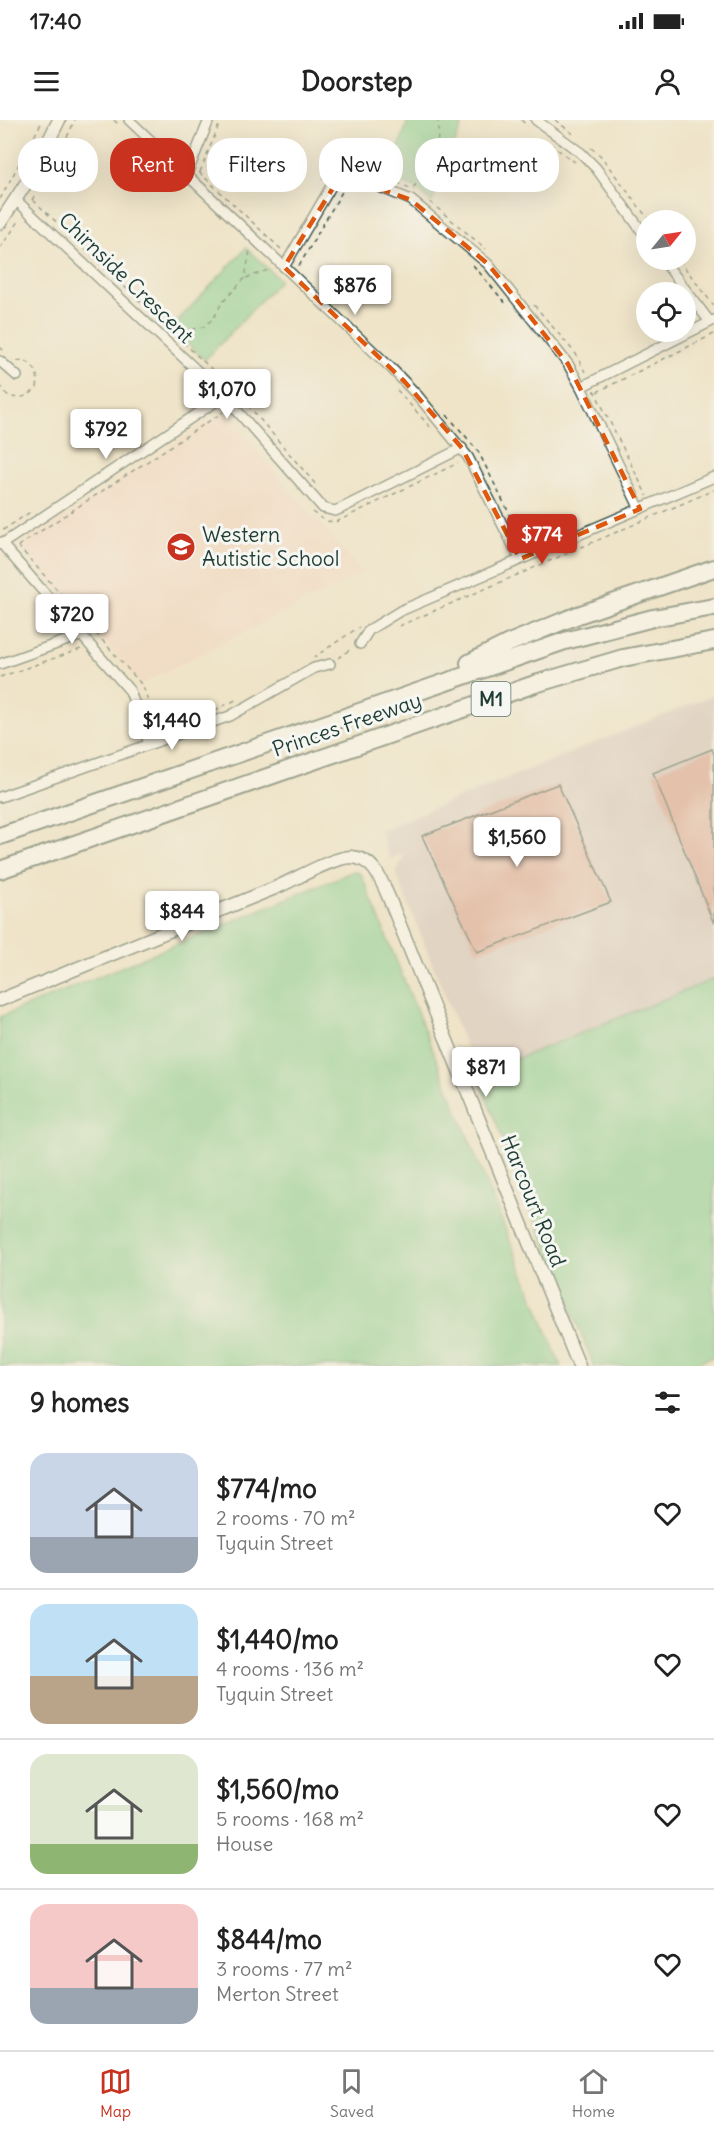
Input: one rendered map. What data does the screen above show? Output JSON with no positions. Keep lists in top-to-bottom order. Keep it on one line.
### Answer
{"streets":{"highway":["M1","Princes Freeway"],"street":["Chirnside Crescent","Harcourt Road"]},"places":{"school or university":["Western Autistic School"]},"north":"top right","page":{"status":"17:40","header":"Doorstep","chip":["Buy","Rent","Filters","New","Apartment"],"price":["$876","$1,070","$792","$774","$720","$1,440","$1,560","$844","$871"],"heading":"9 homes","list":[{"name":"$774/mo","note":"2 rooms · 70 m² · Tyquin Street"},{"name":"$1,440/mo","note":"4 rooms · 136 m² · Tyquin Street"},{"name":"$1,560/mo","note":"5 rooms · 168 m² · House"},{"name":"$844/mo","note":"3 rooms · 77 m² · Merton Street"}],"tabs":["Map","Saved","Home"]}}
